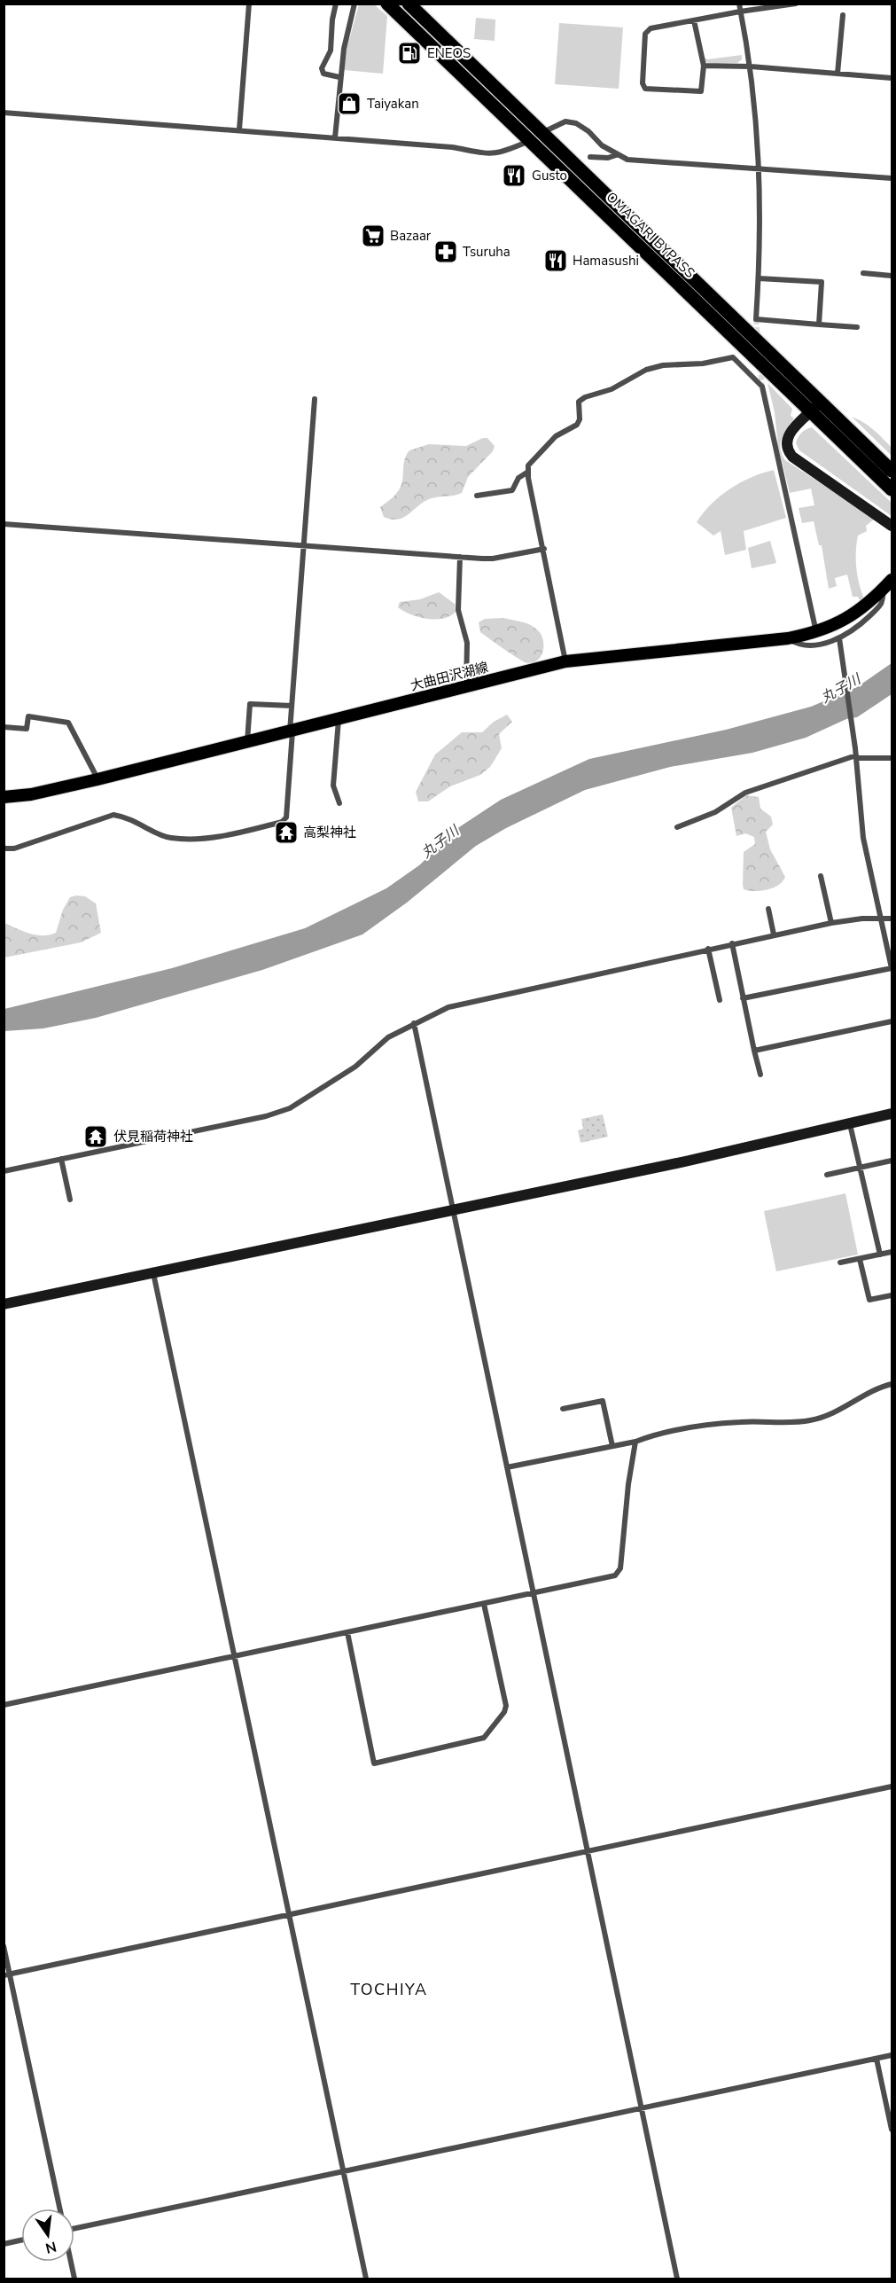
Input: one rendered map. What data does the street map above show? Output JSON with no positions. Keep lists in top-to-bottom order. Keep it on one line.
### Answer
{"streets":{"highway":["OMAGARI BYPASS"],"main road":["大曲田沢湖線"]},"districts":["TOCHIYA"],"water":["丸子川"],"places":{"fuel station":["ENEOS"],"shop":["Taiyakan"],"restaurant":["Gusto","Hamasushi"],"supermarket":["Bazaar"],"pharmacy":["Tsuruha"],"temple":["高梨神社","伏見稲荷神社"]},"north":"bottom"}
